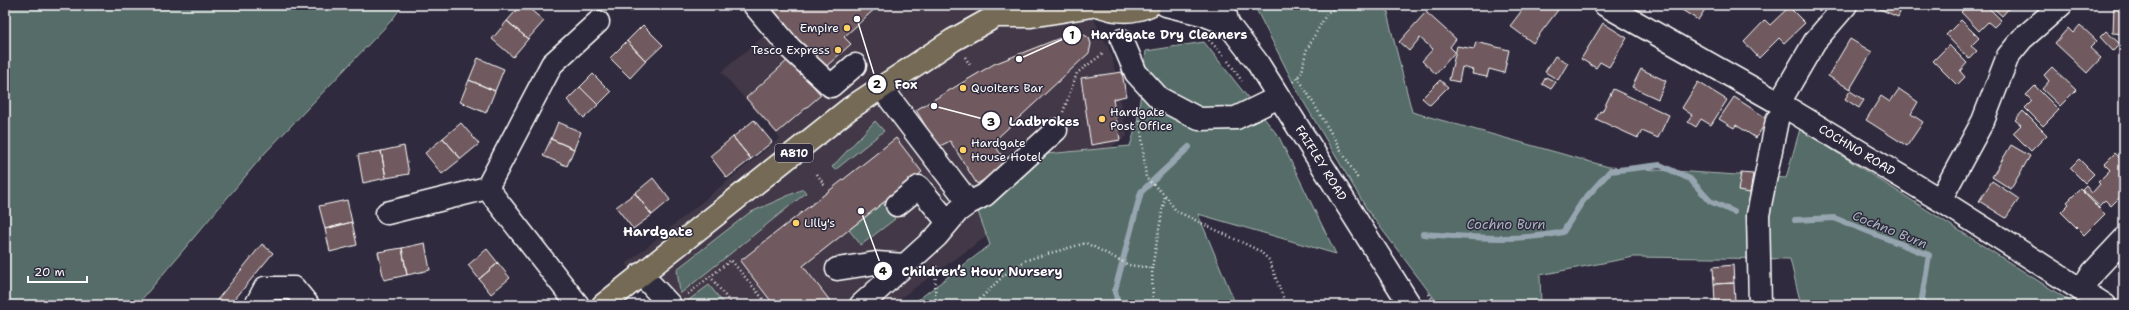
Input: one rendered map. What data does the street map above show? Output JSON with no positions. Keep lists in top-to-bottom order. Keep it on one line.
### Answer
{"streets":{"main road":["A810"],"street":["COCHNO ROAD","FAIFLEY ROAD"]},"districts":["Hardgate"],"water":["Cochno Burn"],"places":["Fox","Empire","Tesco Express","Hardgate Dry Cleaners","Quoiters Bar","Ladbrokes","Hardgate Post Office","Hardgate House Hotel","Children’s Hour Nursery","Lilly's"],"scale_bar":"20 m"}
